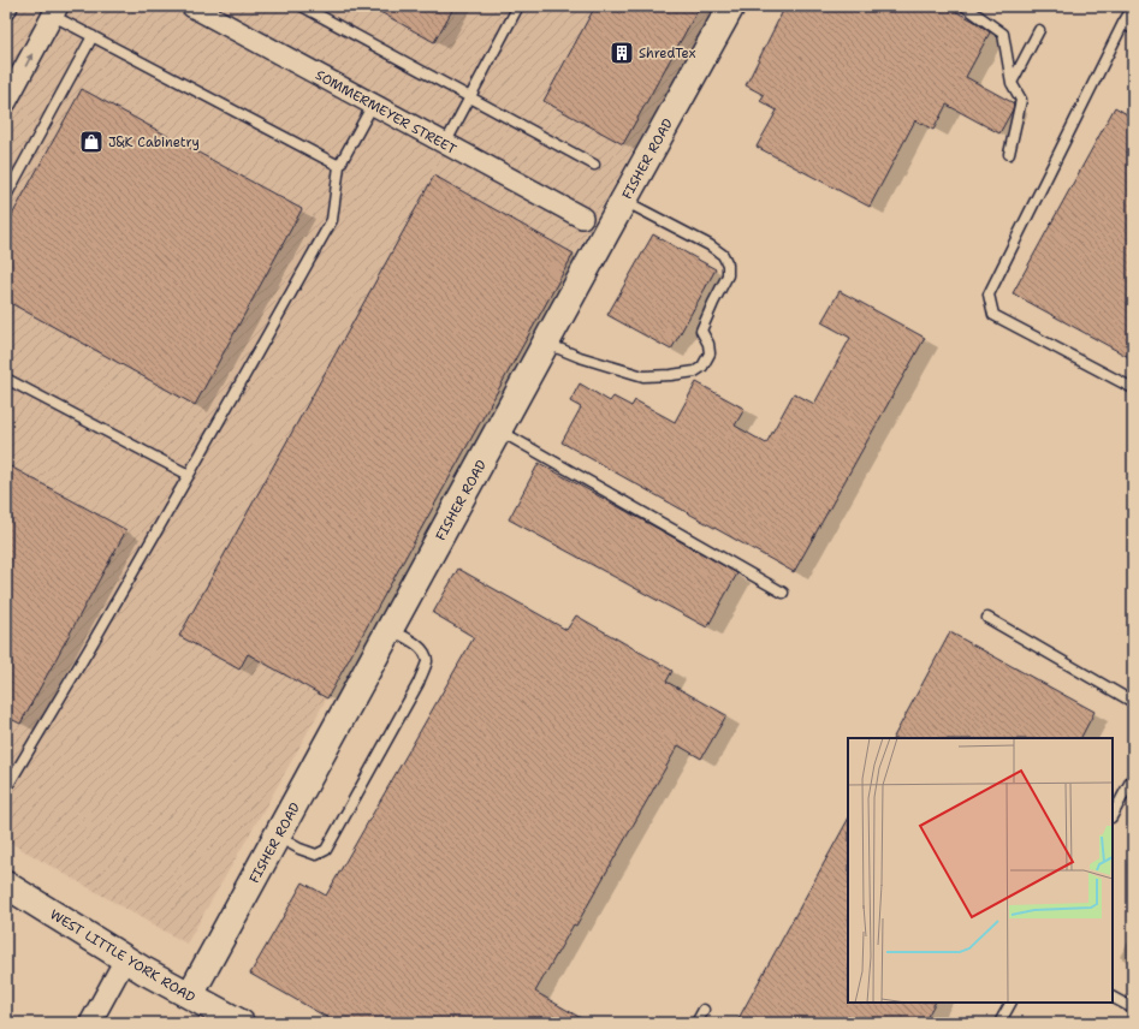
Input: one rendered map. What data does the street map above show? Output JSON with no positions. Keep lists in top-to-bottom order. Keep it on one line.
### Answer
{"streets":{"street":["SOMMERMEYER STREET","FISHER ROAD","WEST LITTLE YORK ROAD"]},"crossings":[["FISHER ROAD","WEST LITTLE YORK ROAD"]],"places":{"building":["ShredTex"],"shop":["J&K Cabinetry"]}}
